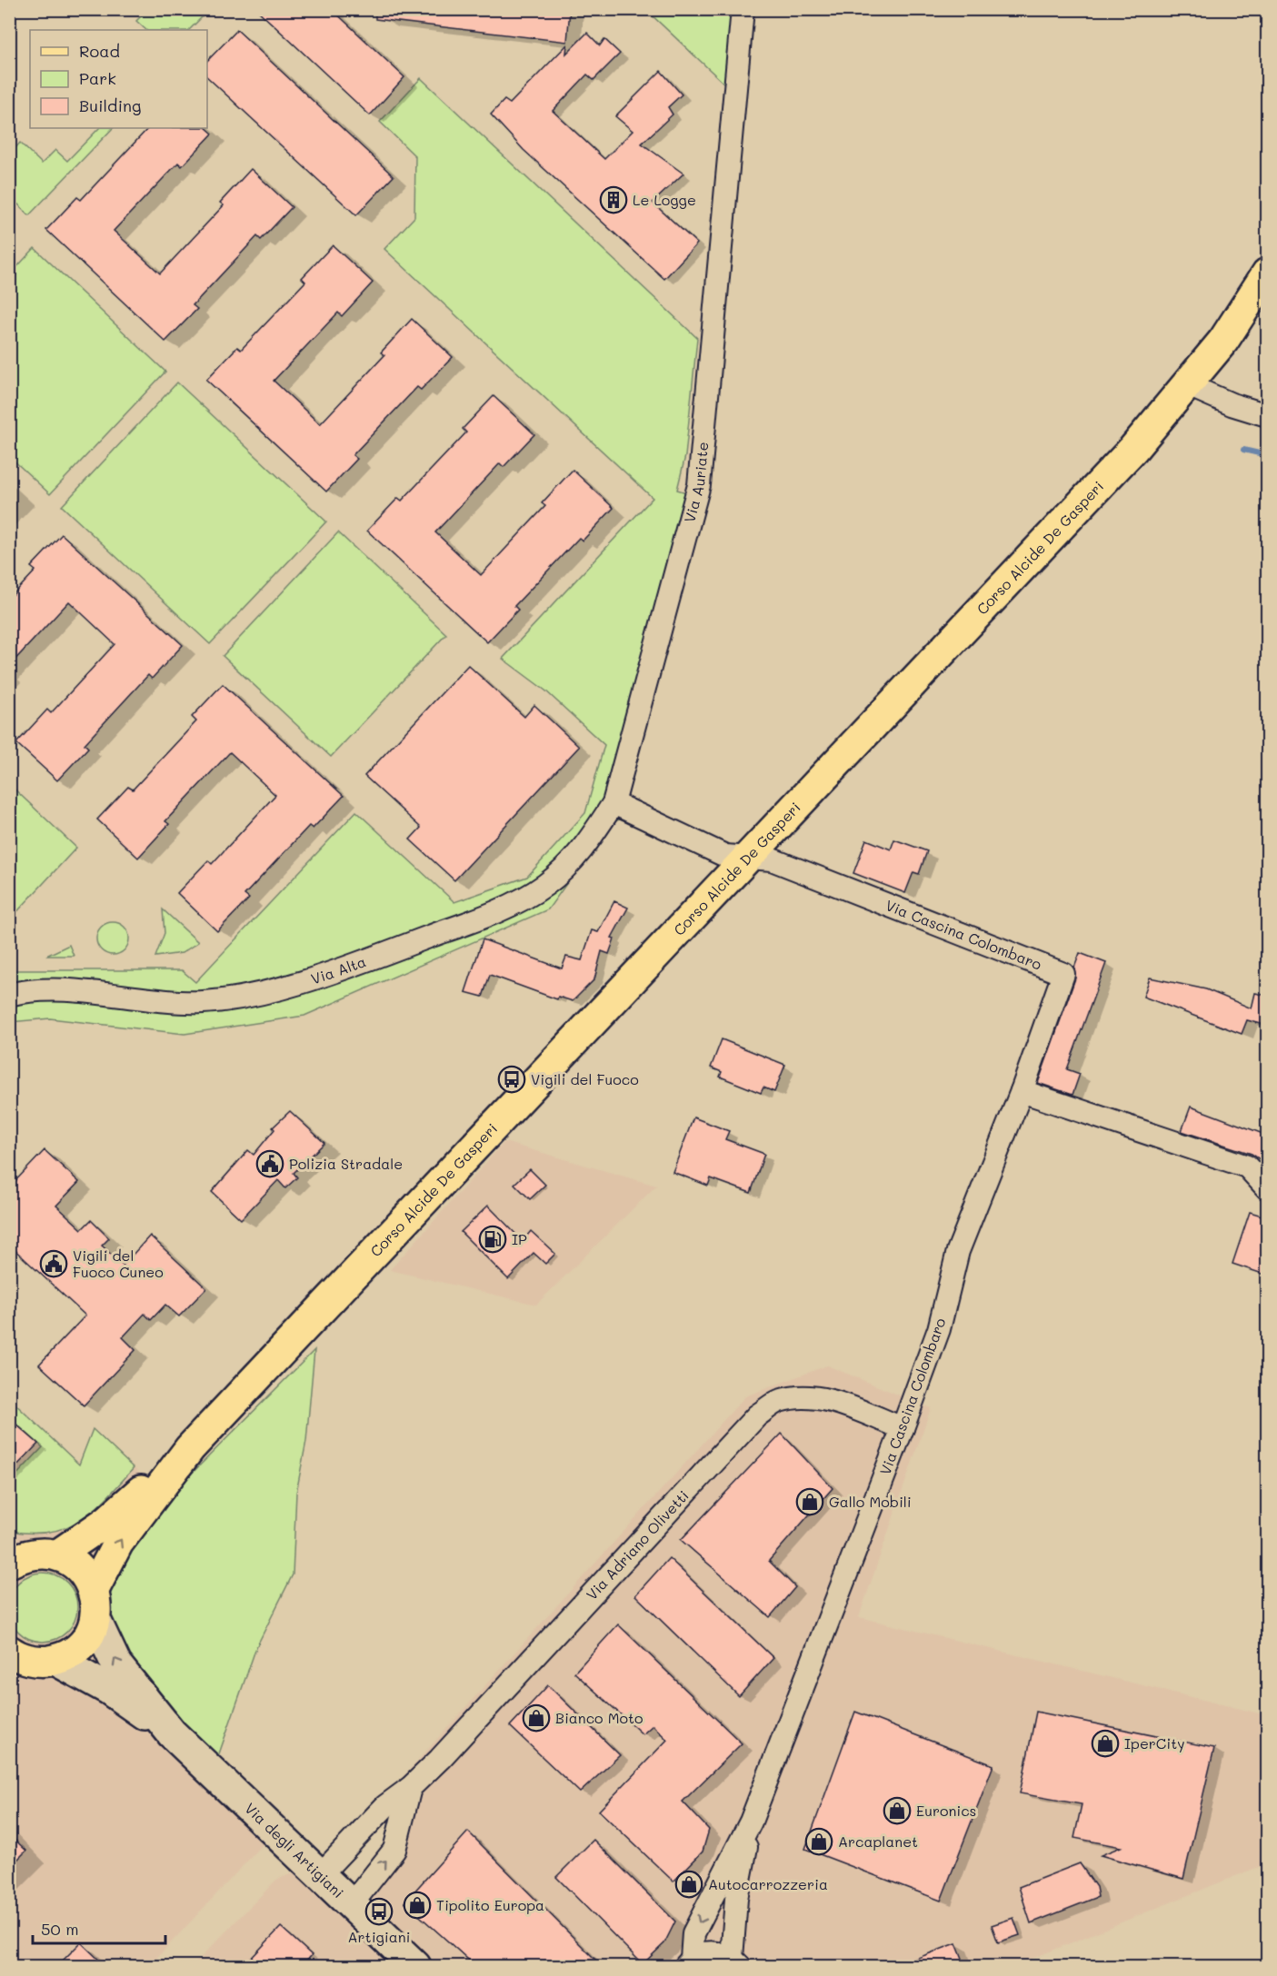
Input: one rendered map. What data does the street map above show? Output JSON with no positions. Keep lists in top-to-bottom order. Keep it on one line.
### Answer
{"streets":{"main road":["Corso Alcide De Gasperi","Via degli Artigiani"],"street":["Via Auriate","Via Cascina Colombaro","Via Alta","Via Adriano Olivetti"]},"crossings":[["Via Auriate","Via Alta"],["Corso Alcide De Gasperi","Via Cascina Colombaro"],["Via Cascina Colombaro","Via Adriano Olivetti"],["Via Adriano Olivetti","Via degli Artigiani"]],"places":{"building":["Le Logge"],"bus stop":["Vigili del Fuoco","Artigiani"],"public building":["Polizia Stradale","Vigili del Fuoco Cuneo"],"fuel station":["IP"],"shop":["Gallo Mobili","Bianco Moto","IperCity","Euronics","Arcaplanet","Autocarrozzeria","Tipolito Europa"]},"legend":["Road","Park","Building"],"scale_bar":"50 m"}
